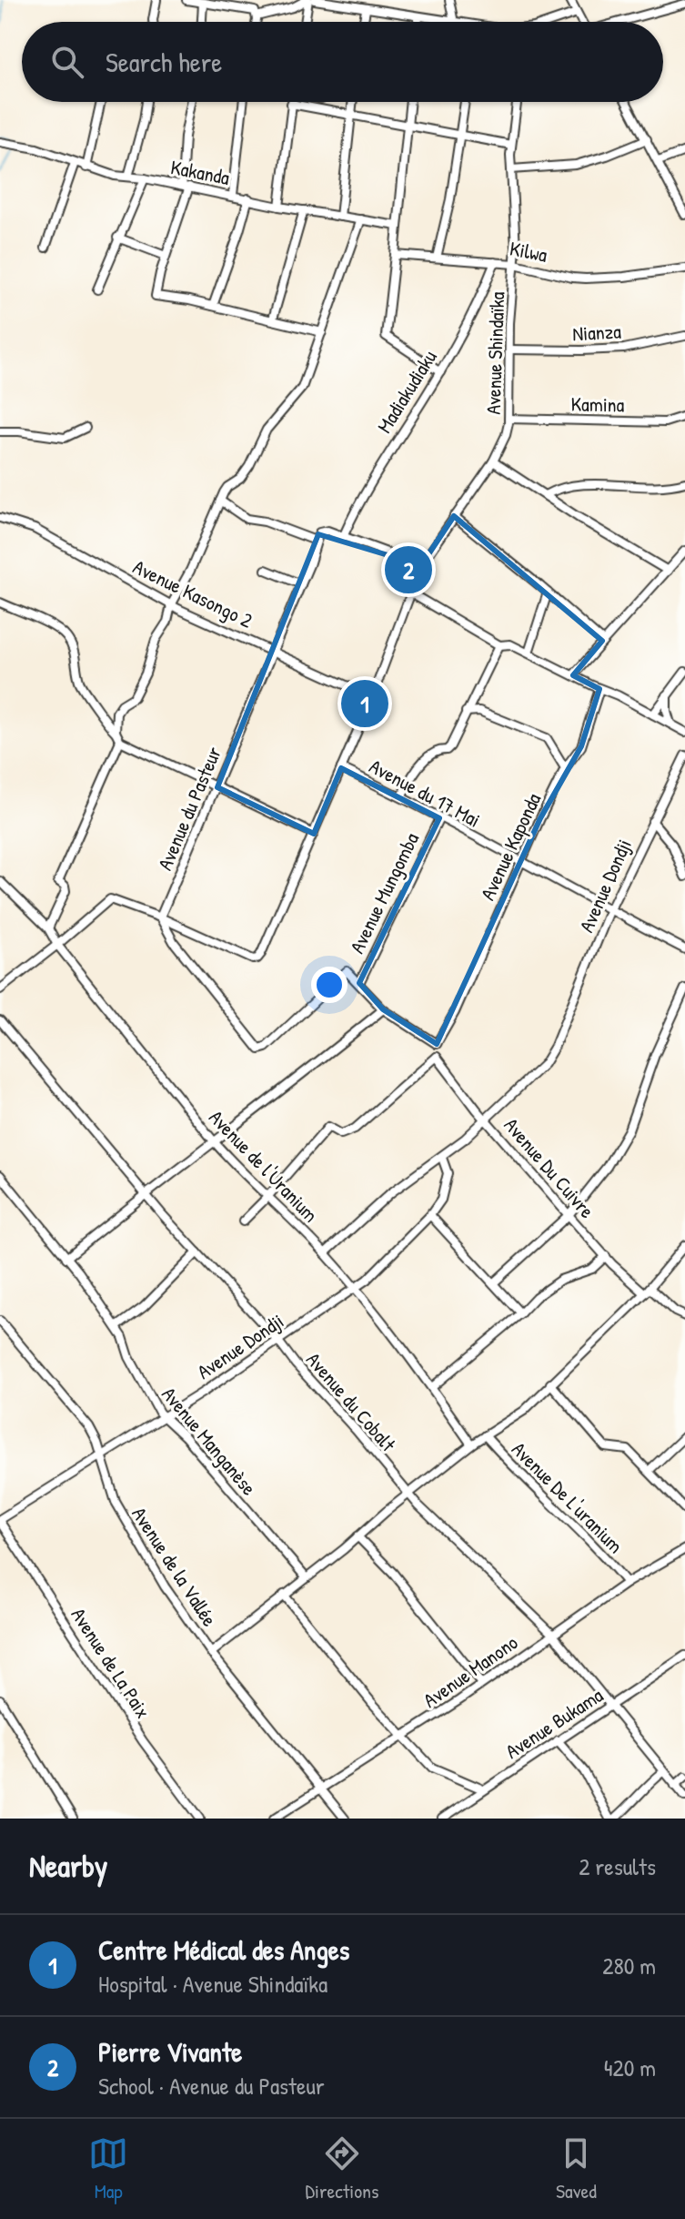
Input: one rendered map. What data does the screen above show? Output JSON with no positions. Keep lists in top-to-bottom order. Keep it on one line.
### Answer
{"streets":{"street":["Kakanda","Kilwa","Nianza","Avenue Shindaïka","Madiakudiaku","Kamina","Avenue Kasongo 2","Avenue du 17 Mai","Avenue du Pasteur","Avenue Kaponda","Avenue Dondji","Avenue Mungomba","Avenue de l'Uranium","Avenue Du Cuivre","Avenue du Cobalt","Avenue Manganèse","Avenue De L'uranium","Avenue de la Vallée","Avenue de La Paix","Avenue Manono","Avenue Bukama"]},"crossings":[["Kilwa","Avenue Shindaïka"],["Kilwa","Madiakudiaku"],["Nianza","Avenue Shindaïka"],["Avenue Shindaïka","Kamina"],["Avenue Shindaïka","Avenue Kasongo 2"],["Avenue Shindaïka","Avenue du 17 Mai"],["Avenue Shindaïka","Avenue du Pasteur"],["Avenue Kasongo 2","Avenue du Pasteur"],["Avenue du 17 Mai","Avenue Kaponda"],["Avenue du 17 Mai","Avenue Dondji"],["Avenue du 17 Mai","Avenue Mungomba"],["Avenue Dondji","Avenue de l'Uranium"],["Avenue Dondji","Avenue Du Cuivre"],["Avenue Dondji","Avenue du Cobalt"],["Avenue Dondji","Avenue Manganèse"],["Avenue Dondji","Avenue de la Vallée"],["Avenue Dondji","Avenue de La Paix"],["Avenue du Cobalt","Avenue Manono"],["Avenue du Cobalt","Avenue Bukama"],["Avenue De L'uranium","Avenue Manono"],["Avenue de la Vallée","Avenue Manono"]],"page":{"search":"Search here","pins":["2","1"],"heading":["Nearby","2 results"],"list":[{"mark":"1","name":"Centre Médical des Anges","note":"Hospital · Avenue Shindaïka","value":"280 m"},{"mark":"2","name":"Pierre Vivante","note":"School · Avenue du Pasteur","value":"420 m"}],"nav":["Map","Directions","Saved"]}}
